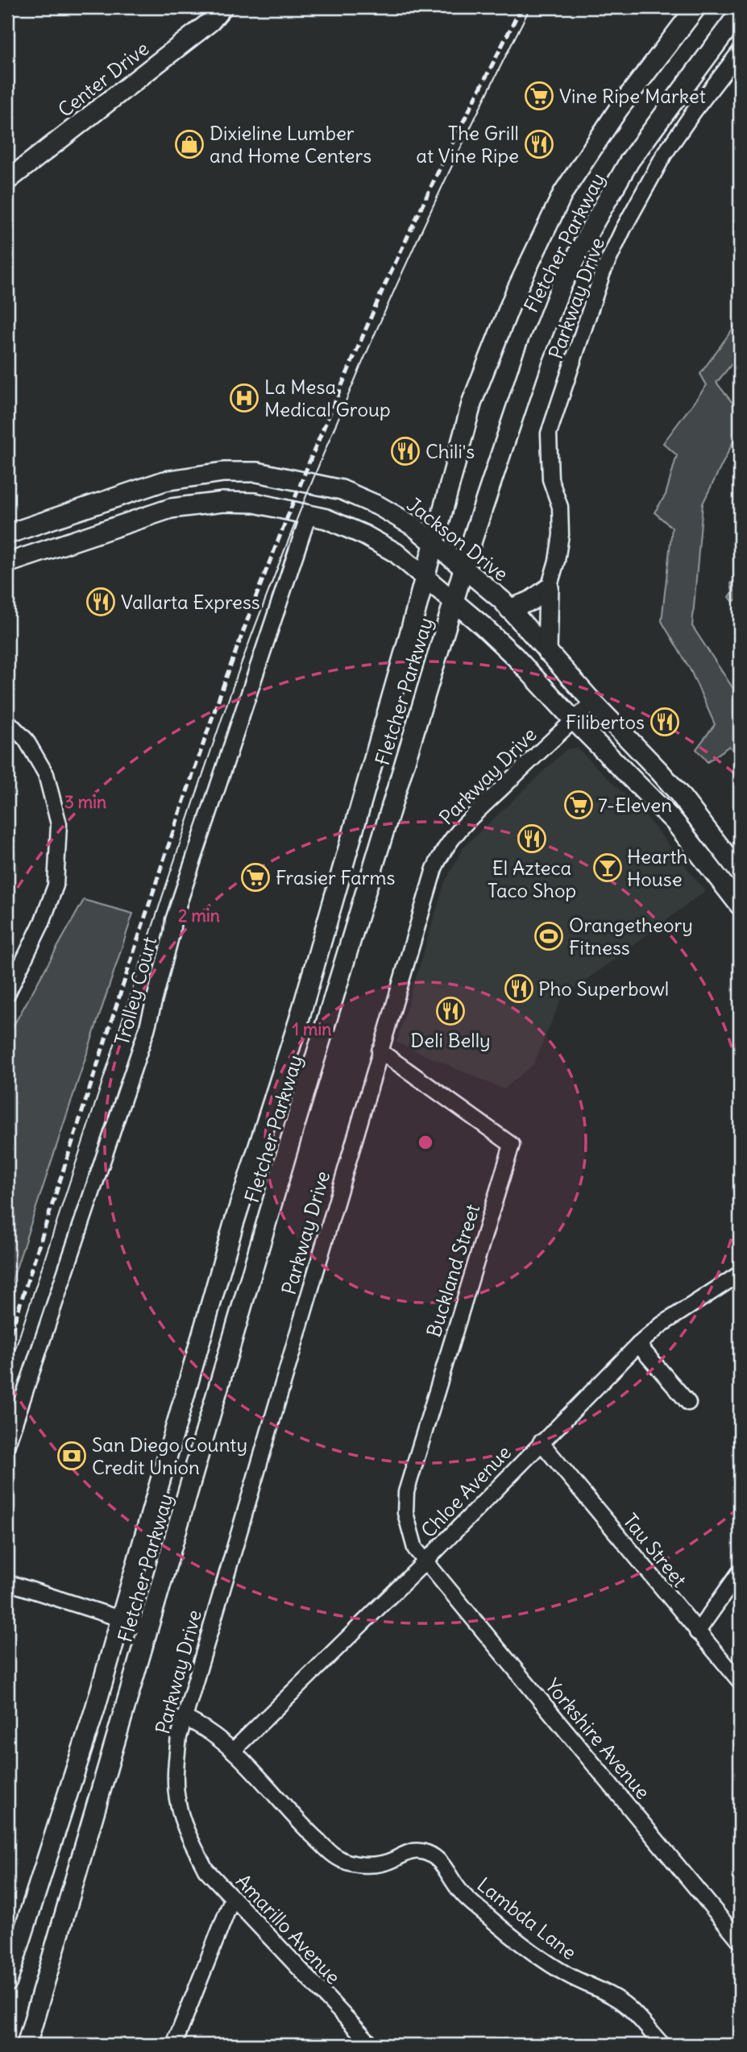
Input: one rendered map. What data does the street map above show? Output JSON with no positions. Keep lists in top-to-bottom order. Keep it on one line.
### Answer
{"streets":{"main road":["Center Drive","Fletcher Parkway","Jackson Drive"],"street":["Parkway Drive","Trolley Court","Buckland Street","Chloe Avenue","Tau Street","Yorkshire Avenue","Lambda Lane","Amarillo Avenue"]},"crossings":[["Fletcher Parkway","Jackson Drive"],["Parkway Drive","Jackson Drive"],["Parkway Drive","Buckland Street"],["Parkway Drive","Lambda Lane"],["Parkway Drive","Amarillo Avenue"],["Buckland Street","Chloe Avenue"],["Buckland Street","Yorkshire Avenue"],["Chloe Avenue","Tau Street"],["Chloe Avenue","Yorkshire Avenue"],["Chloe Avenue","Lambda Lane"]],"places":{"supermarket":["Vine Ripe Market","7-Eleven","Frasier Farms"],"shop":["Dixieline Lumber and Home Centers"],"restaurant":["The Grill at Vine Ripe","Chili's","Vallarta Express","Filibertos","El Azteca Taco Shop","Pho Superbowl","Deli Belly"],"hospital":["La Mesa Medical Group"],"bar":["Hearth House"],"sports":["Orangetheory Fitness"],"bank":["San Diego County Credit Union"]},"rings":["3 min","2 min","1 min"]}
